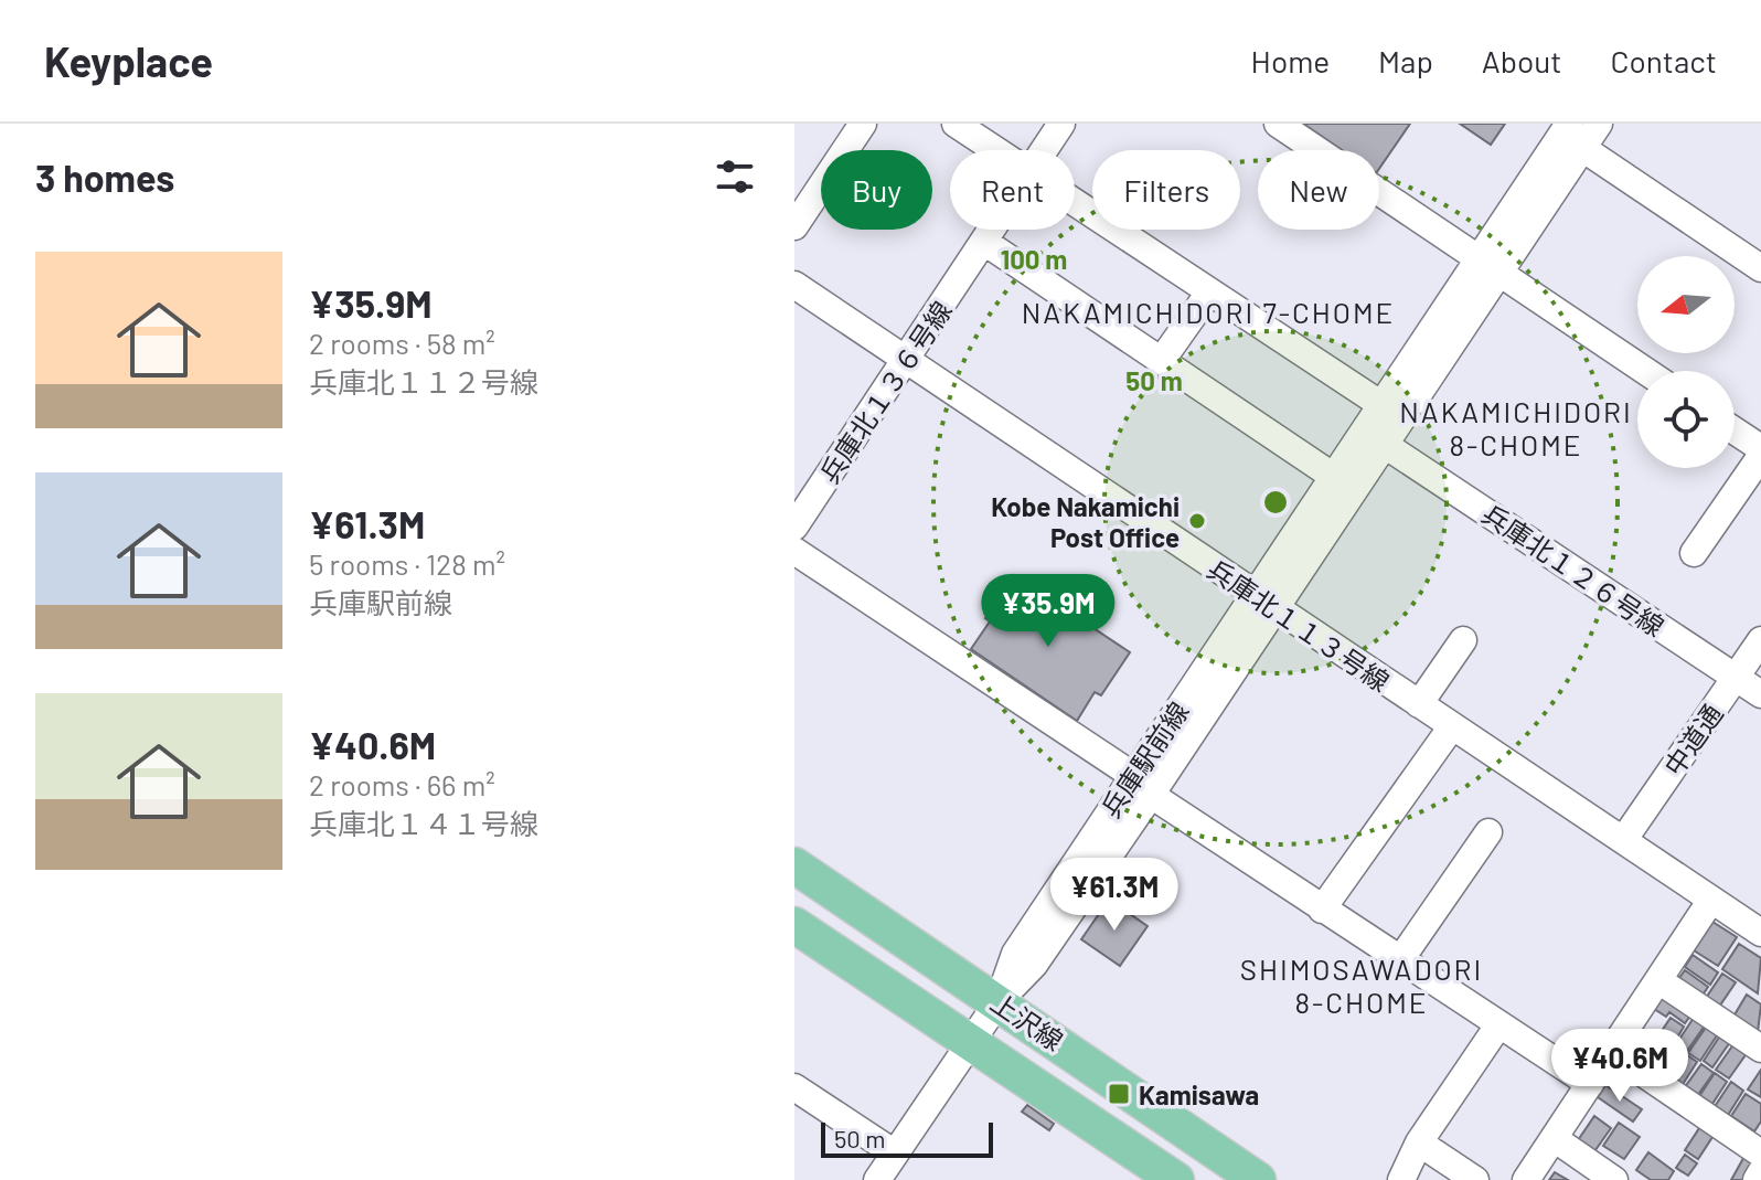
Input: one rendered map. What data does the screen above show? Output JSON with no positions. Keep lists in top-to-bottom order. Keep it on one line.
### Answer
{"streets":{"main road":["上沢線"],"street":["兵庫北１３６号線","兵庫北１２６号線","兵庫北１１３号線","中道通","兵庫駅前線"]},"crossings":[["兵庫北１３６号線","兵庫北１１３号線"],["兵庫北１２６号線","中道通"],["兵庫北１２６号線","兵庫駅前線"],["兵庫北１１３号線","中道通"],["兵庫北１１３号線","兵庫駅前線"],["兵庫駅前線","上沢線"]],"districts":["NAKAMICHIDORI 7-CHOME","NAKAMICHIDORI 8-CHOME","SHIMOSAWADORI 8-CHOME"],"places":{"other":["Kobe Nakamichi Post Office"],"transit":["Kamisawa"]},"scale_bar":"50 m","north":"left","page":{"header":"Keyplace","nav":["Home","Map","About","Contact"],"heading":"3 homes","chip":["Buy","Rent","Filters","New"],"list":[{"name":"¥35.9M","note":"2 rooms · 58 m² · 兵庫北１１２号線"},{"name":"¥61.3M","note":"5 rooms · 128 m² · 兵庫駅前線"},{"name":"¥40.6M","note":"2 rooms · 66 m² · 兵庫北１４１号線"}],"price":["¥35.9M","¥61.3M","¥40.6M"],"scale":"50 m"},"rings":["100 m","50 m"]}
